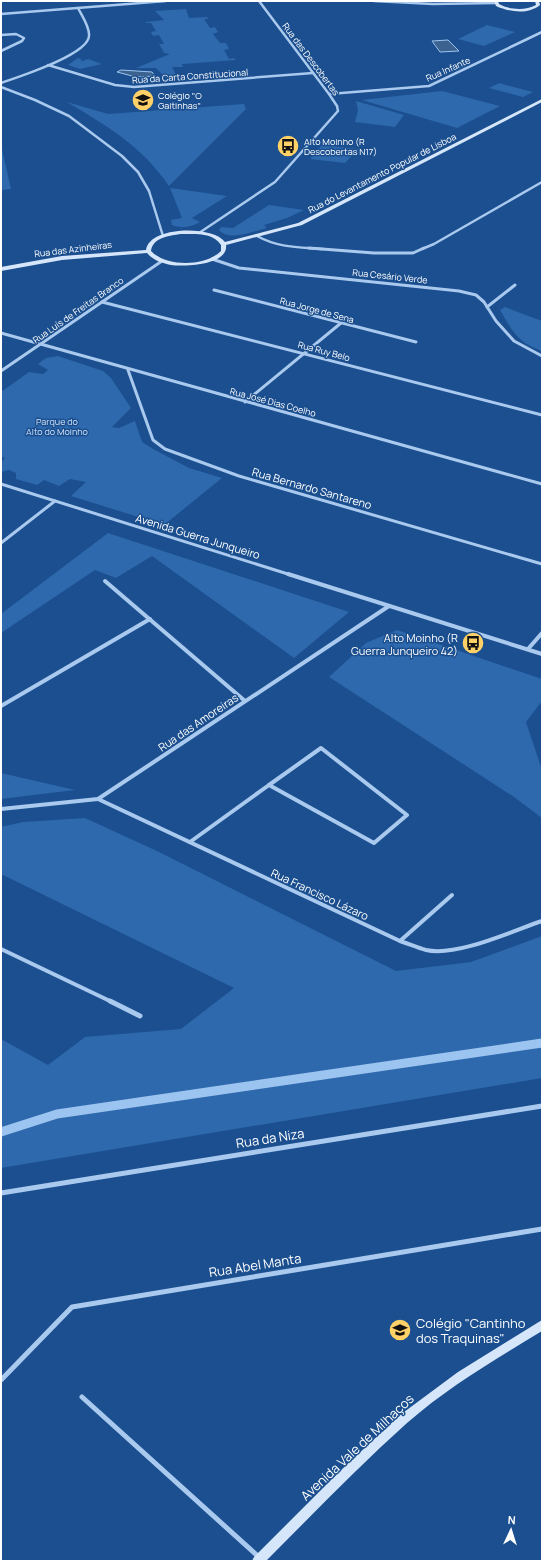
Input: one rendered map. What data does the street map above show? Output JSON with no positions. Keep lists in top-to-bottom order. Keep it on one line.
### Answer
{"streets":{"street":["Rua das Descobertas","Rua Infante","Rua da Carta Constitucional","Rua do Levantamento Popular de Lisboa","Rua das Azinheiras","Rua Cesário Verde","Rua Luís de Freitas Branco","Rua Jorge de Sena","Rua Ruy Belo","Rua José Dias Coelho","Rua Bernardo Santareno","Avenida Guerra Junqueiro","Rua das Amoreiras","Rua Francisco Lázaro","Rua da Niza","Rua Abel Manta","Avenida Vale de Milhaços"]},"crossings":[["Rua das Descobertas","Rua Infante"],["Rua das Descobertas","Rua da Carta Constitucional"],["Rua Luís de Freitas Branco","Rua Ruy Belo"],["Rua Luís de Freitas Branco","Rua José Dias Coelho"],["Rua José Dias Coelho","Rua Bernardo Santareno"],["Avenida Guerra Junqueiro","Rua das Amoreiras"],["Rua das Amoreiras","Rua Francisco Lázaro"]],"parks":["Parque do Alto do Moinho"],"places":{"school or university":["Colégio \"O Gaitinhas\"","Colégio \"Cantinho dos Traquinas\""],"bus stop":["Alto Moinho (R Descobertas N17)","Alto Moinho (R Guerra Junqueiro 42)"]},"north":"top"}
